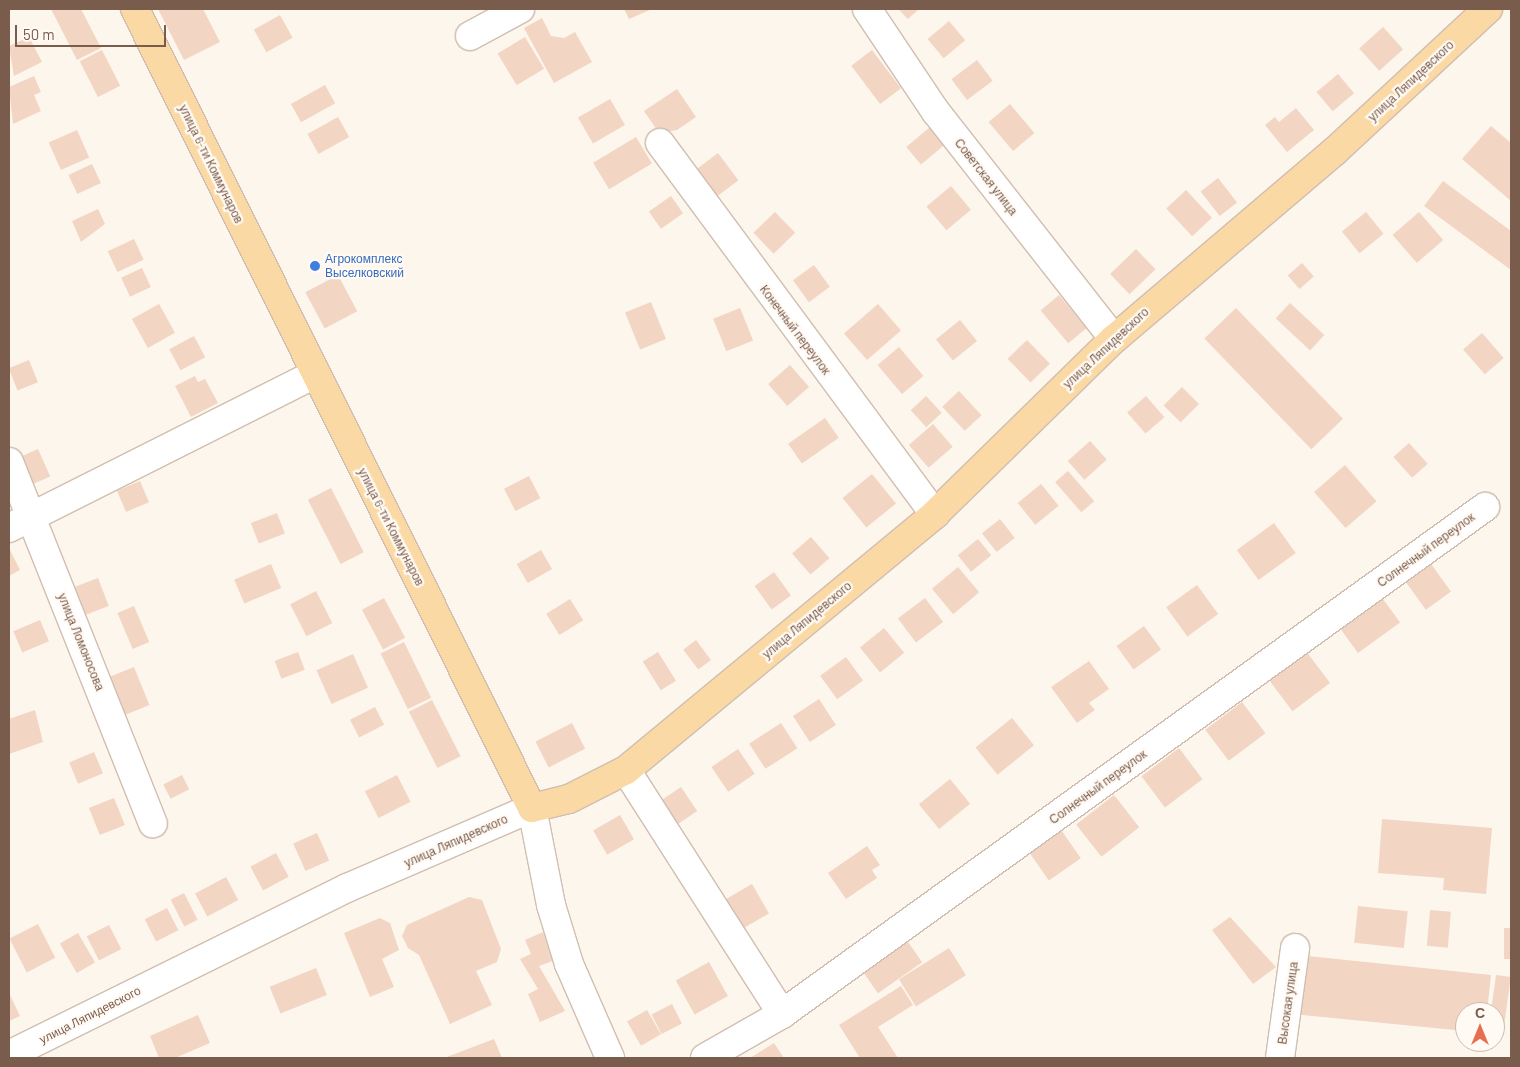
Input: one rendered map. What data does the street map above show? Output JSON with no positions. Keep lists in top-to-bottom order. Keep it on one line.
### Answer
{"streets":{"main road":["улица Ляпидевского","улица 6-ти Коммунаров"],"street":["Советская улица","Конечный переулок","Солнечный переулок","улица Ломоносова","Высокая улица"]},"crossings":[["улица Ляпидевского","улица 6-ти Коммунаров"],["улица Ляпидевского","Советская улица"],["улица Ляпидевского","Конечный переулок"]],"places":["Агрокомплекс Выселковский"],"scale_bar":"50 m","north":"top"}
